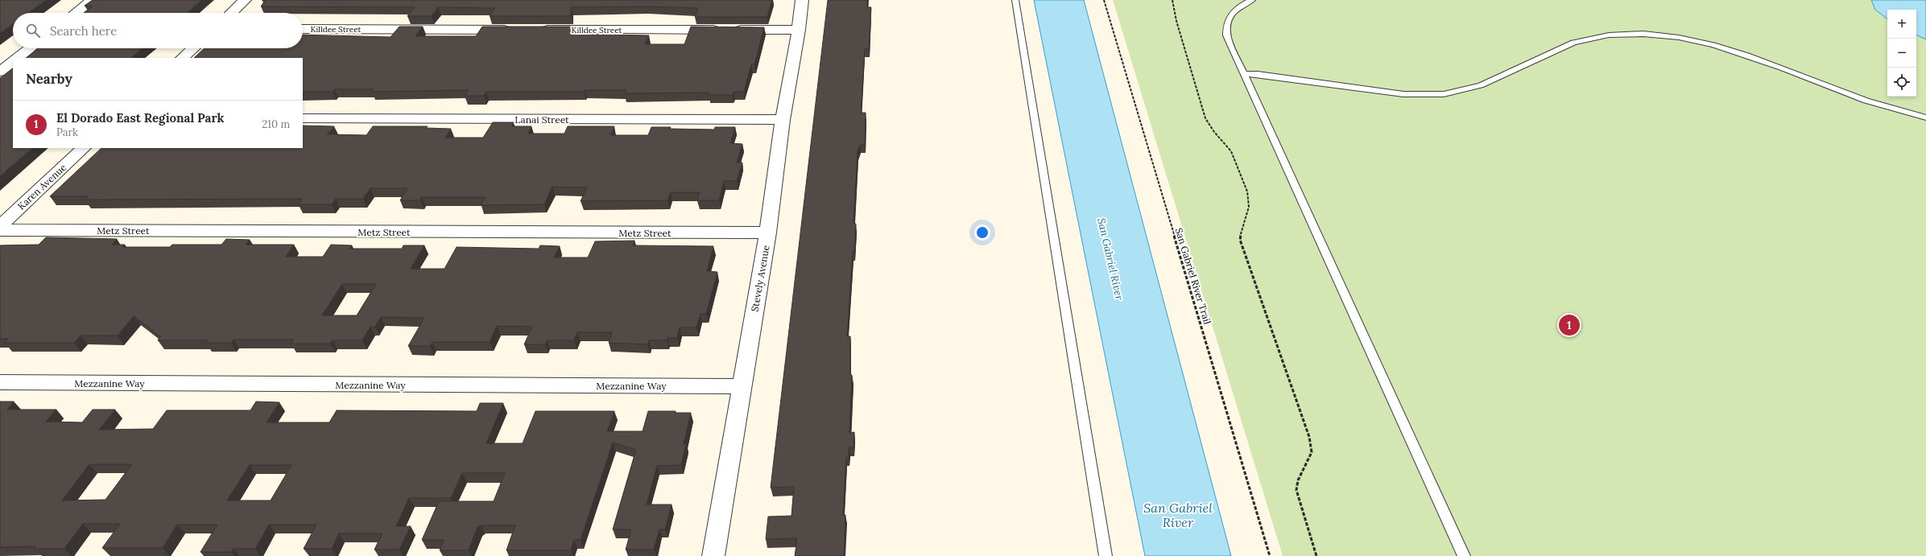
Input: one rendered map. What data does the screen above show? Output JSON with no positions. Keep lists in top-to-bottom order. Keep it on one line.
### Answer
{"streets":{"street":["Killdee Street","Lanai Street","Karen Avenue","Metz Street","Stevely Avenue","Mezzanine Way"],"path":["San Gabriel River Trail"]},"crossings":[["Killdee Street","Stevely Avenue"],["Lanai Street","Stevely Avenue"],["Metz Street","Stevely Avenue"],["Stevely Avenue","Mezzanine Way"]],"water":["San Gabriel River"],"page":{"map_buttons":["+","−"],"search":"Search here","heading":"Nearby","list":[{"mark":"1","name":"El Dorado East Regional Park","note":"Park","value":"210 m"}],"pins":"1"}}
